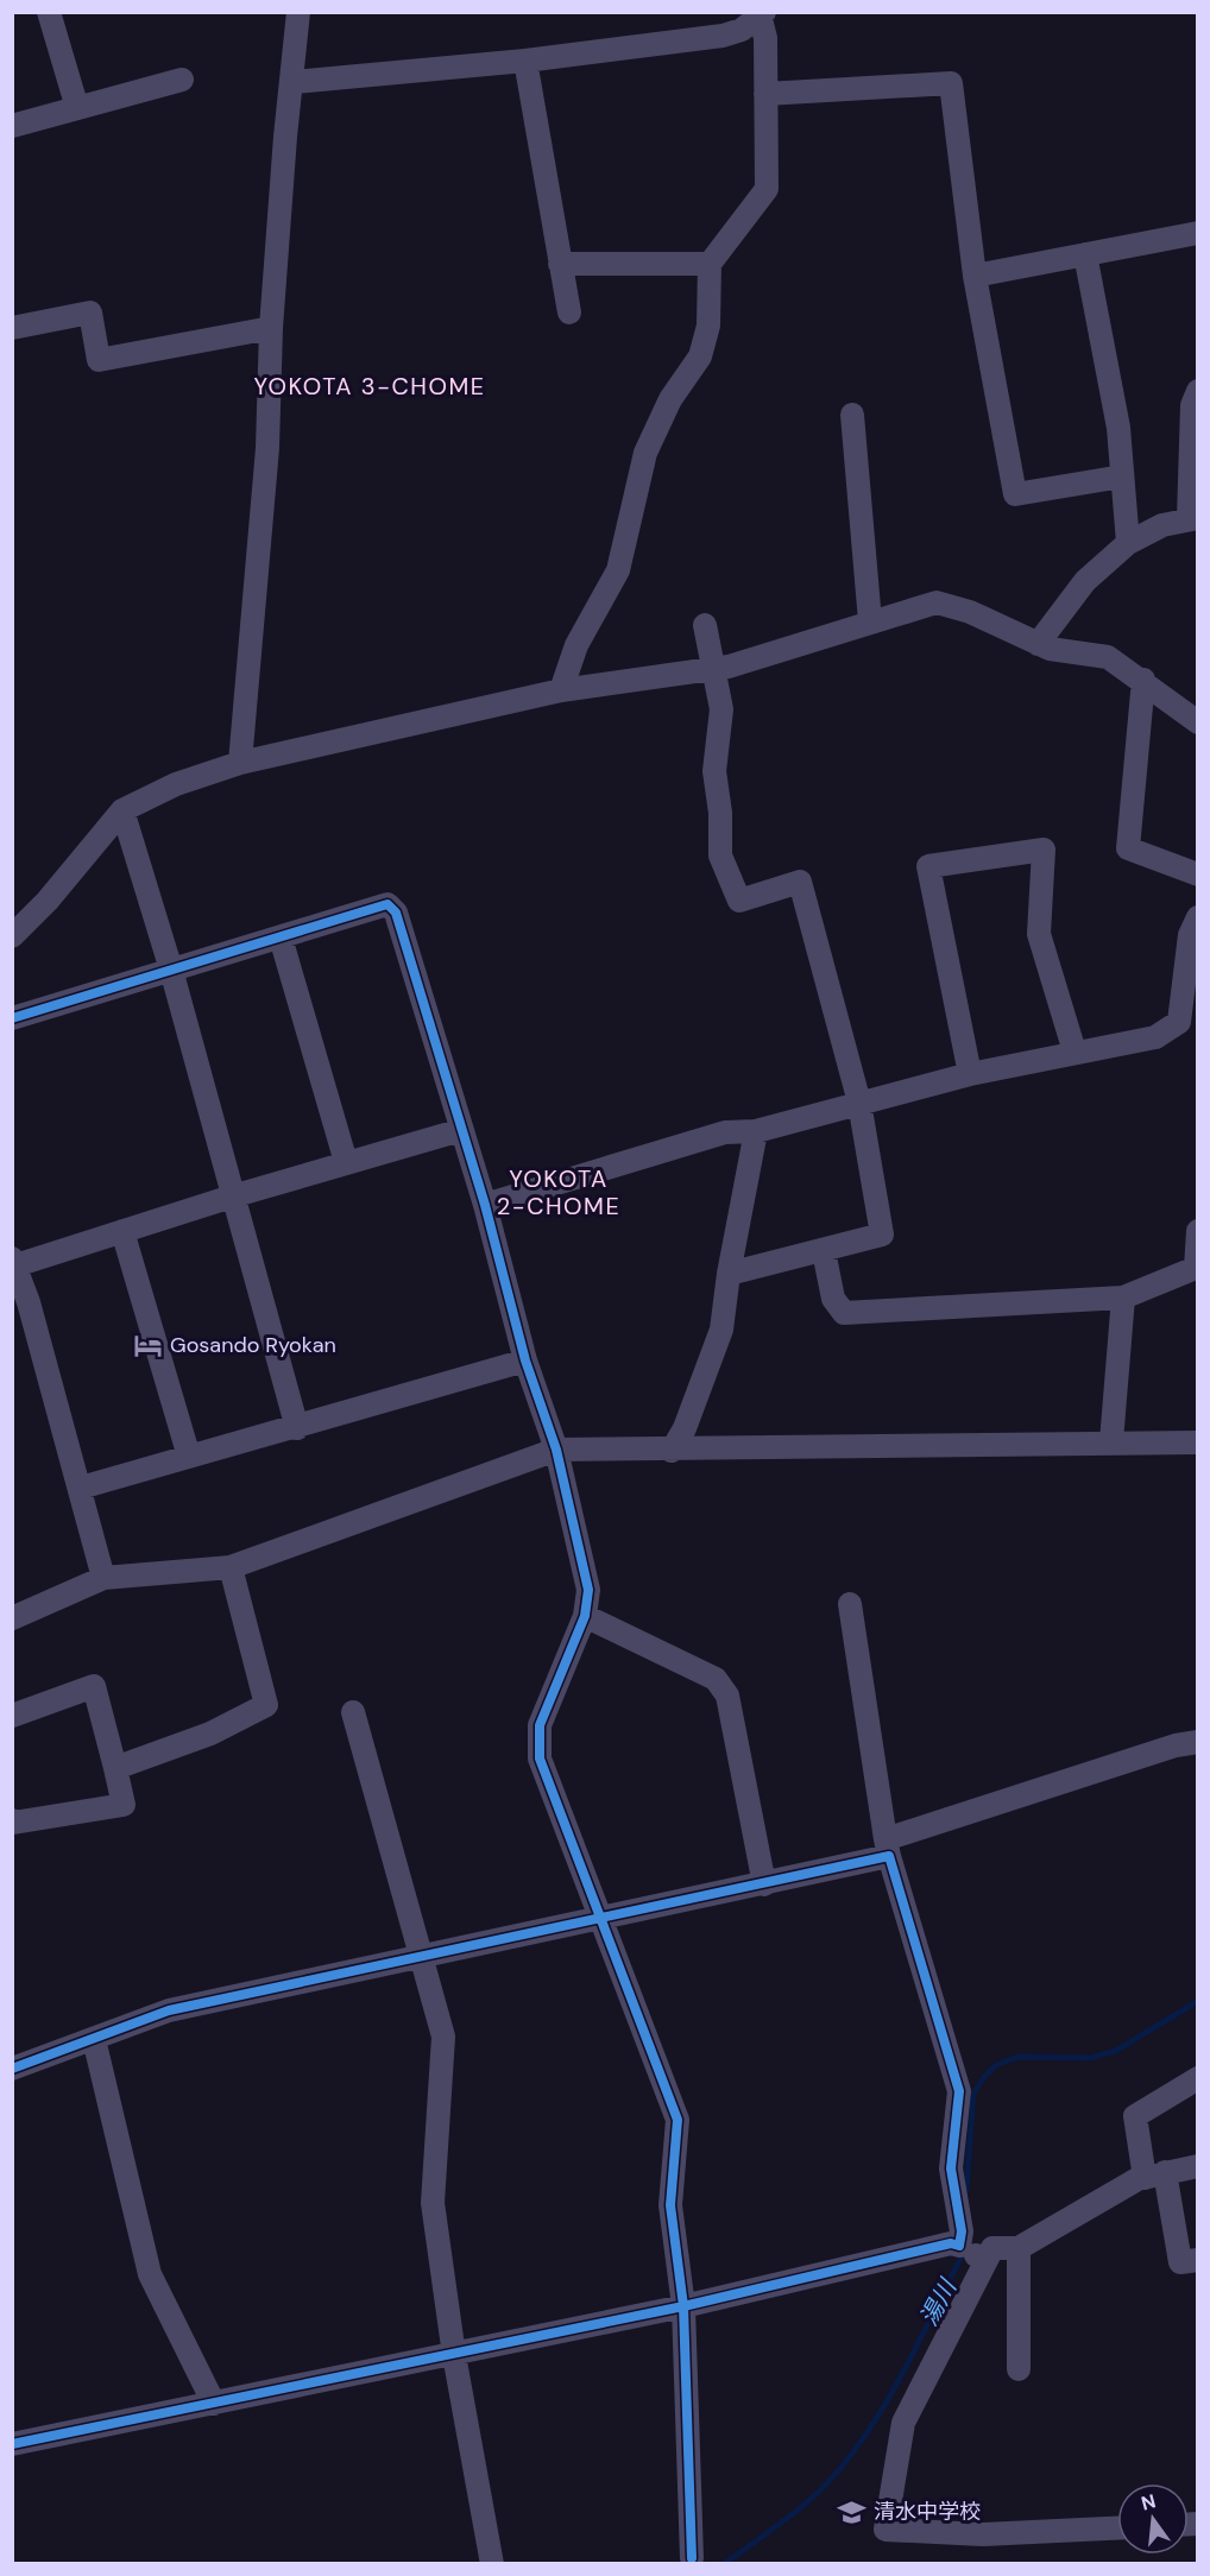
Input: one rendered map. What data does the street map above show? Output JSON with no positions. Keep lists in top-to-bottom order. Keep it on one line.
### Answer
{"districts":["YOKOTA 3-CHOME","YOKOTA 2-CHOME"],"water":["湯川"],"places":{"hotel":["Gosando Ryokan"],"school or university":["清水中学校"]},"north":"top"}
